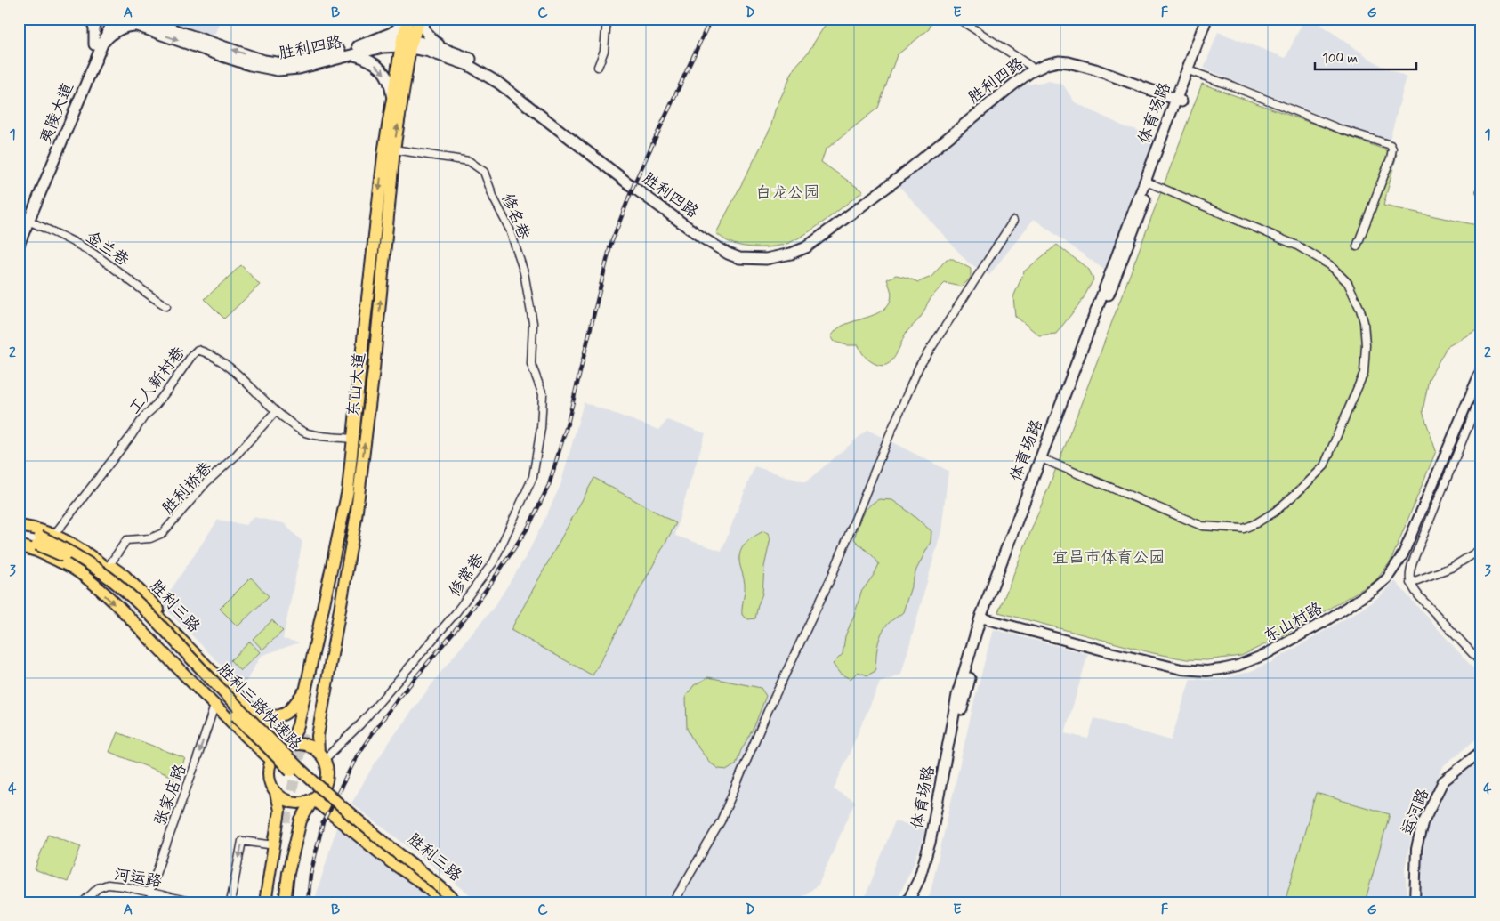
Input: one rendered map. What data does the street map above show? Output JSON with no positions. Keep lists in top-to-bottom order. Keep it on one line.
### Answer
{"streets":{"main road":["胜利四路","夷陵大道","体育场路","东山大道","胜利三路","胜利三路快速路"],"street":["修名巷","金兰巷","工人新村巷","胜利桥巷","修常巷","东山村路","张家店路","运河路","河运路"]},"crossings":[["胜利四路","体育场路"],["胜利四路","东山大道"],["夷陵大道","金兰巷"],["体育场路","东山村路"],["修名巷","东山大道"],["修名巷","修常巷"],["工人新村巷","东山大道"],["工人新村巷","胜利桥巷"],["工人新村巷","胜利三路"],["东山大道","修常巷"],["东山大道","胜利三路"],["胜利桥巷","胜利三路"],["修常巷","胜利三路"],["张家店路","河运路"]],"one_way":["张家店路"],"parks":["白龙公园","宜昌市体育公园"],"scale_bar":"100 m","grid":{"columns":["A","B","C","D","E","F","G"],"rows":["1","2","3","4"]}}
